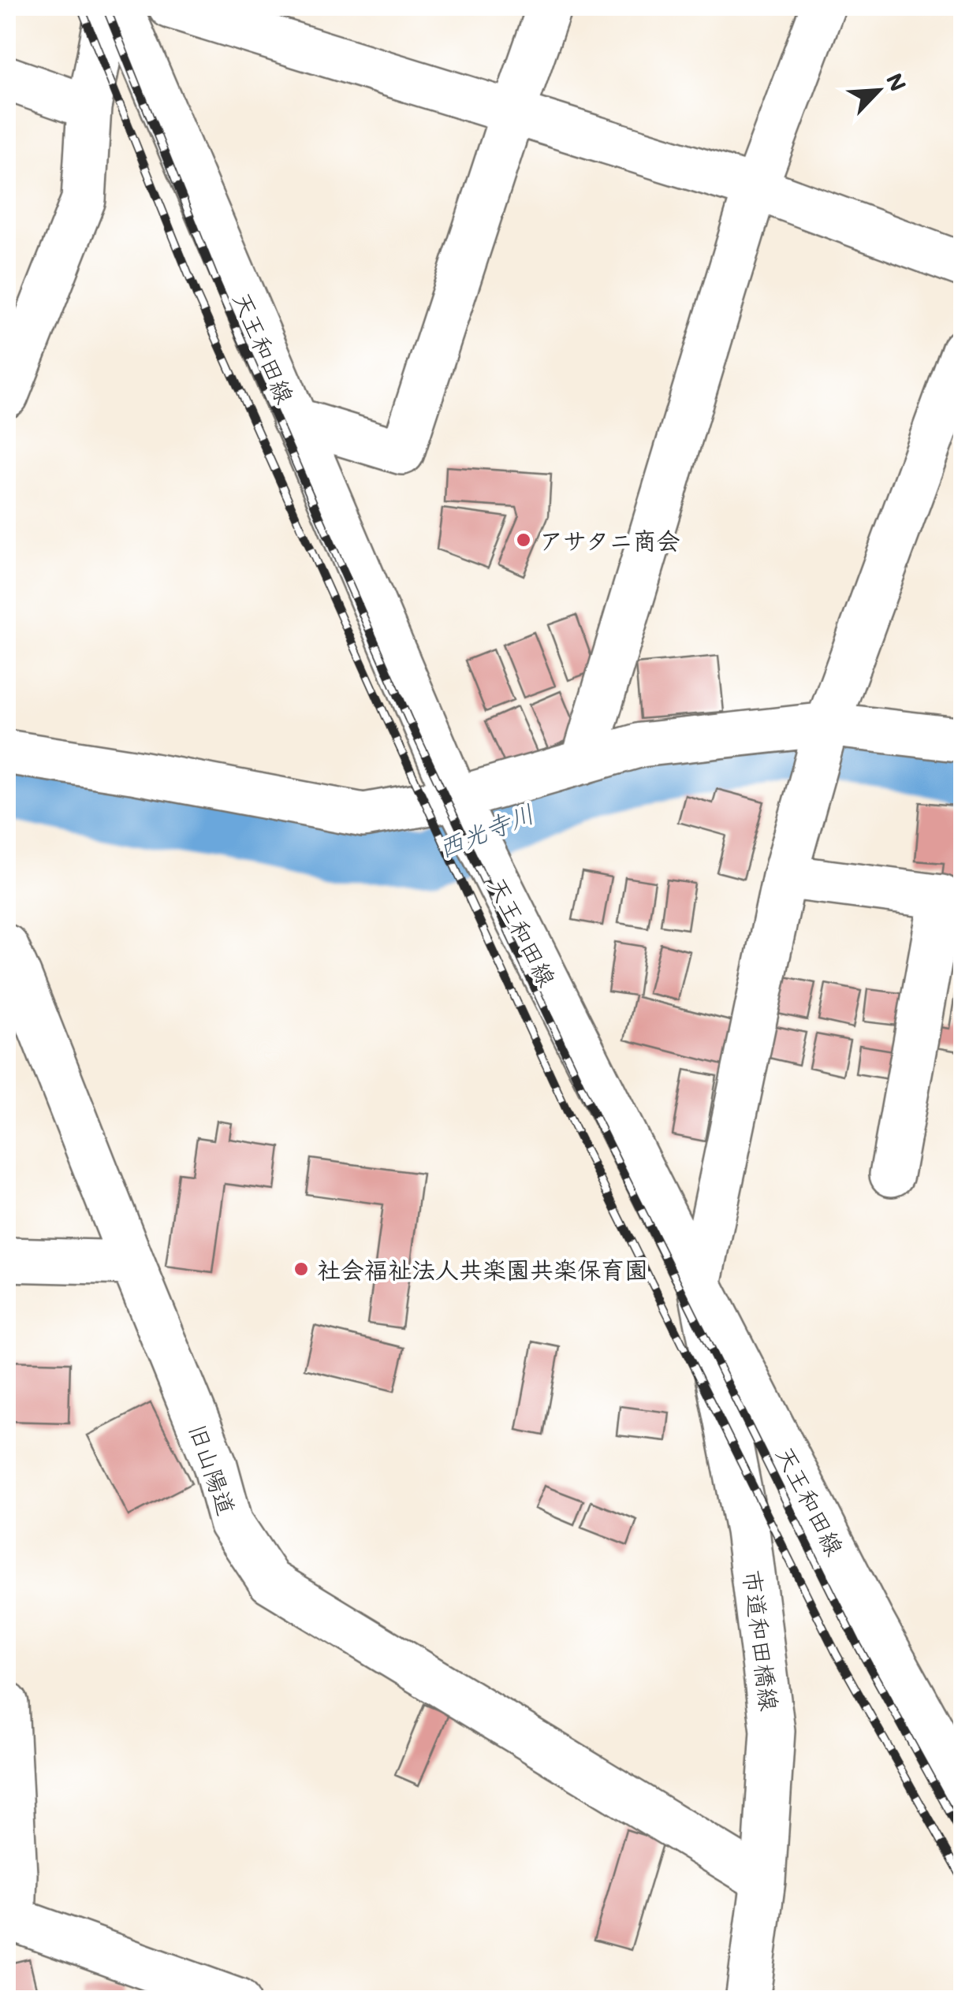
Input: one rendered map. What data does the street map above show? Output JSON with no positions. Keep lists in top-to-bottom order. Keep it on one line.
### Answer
{"streets":{"street":["天王和田線","旧山陽道","市道和田橋線"]},"crossings":[["天王和田線","市道和田橋線"],["旧山陽道","市道和田橋線"]],"water":["西光寺川"],"places":["アサタニ商会","社会福祉法人共楽園共楽保育園"],"north":"top right"}
